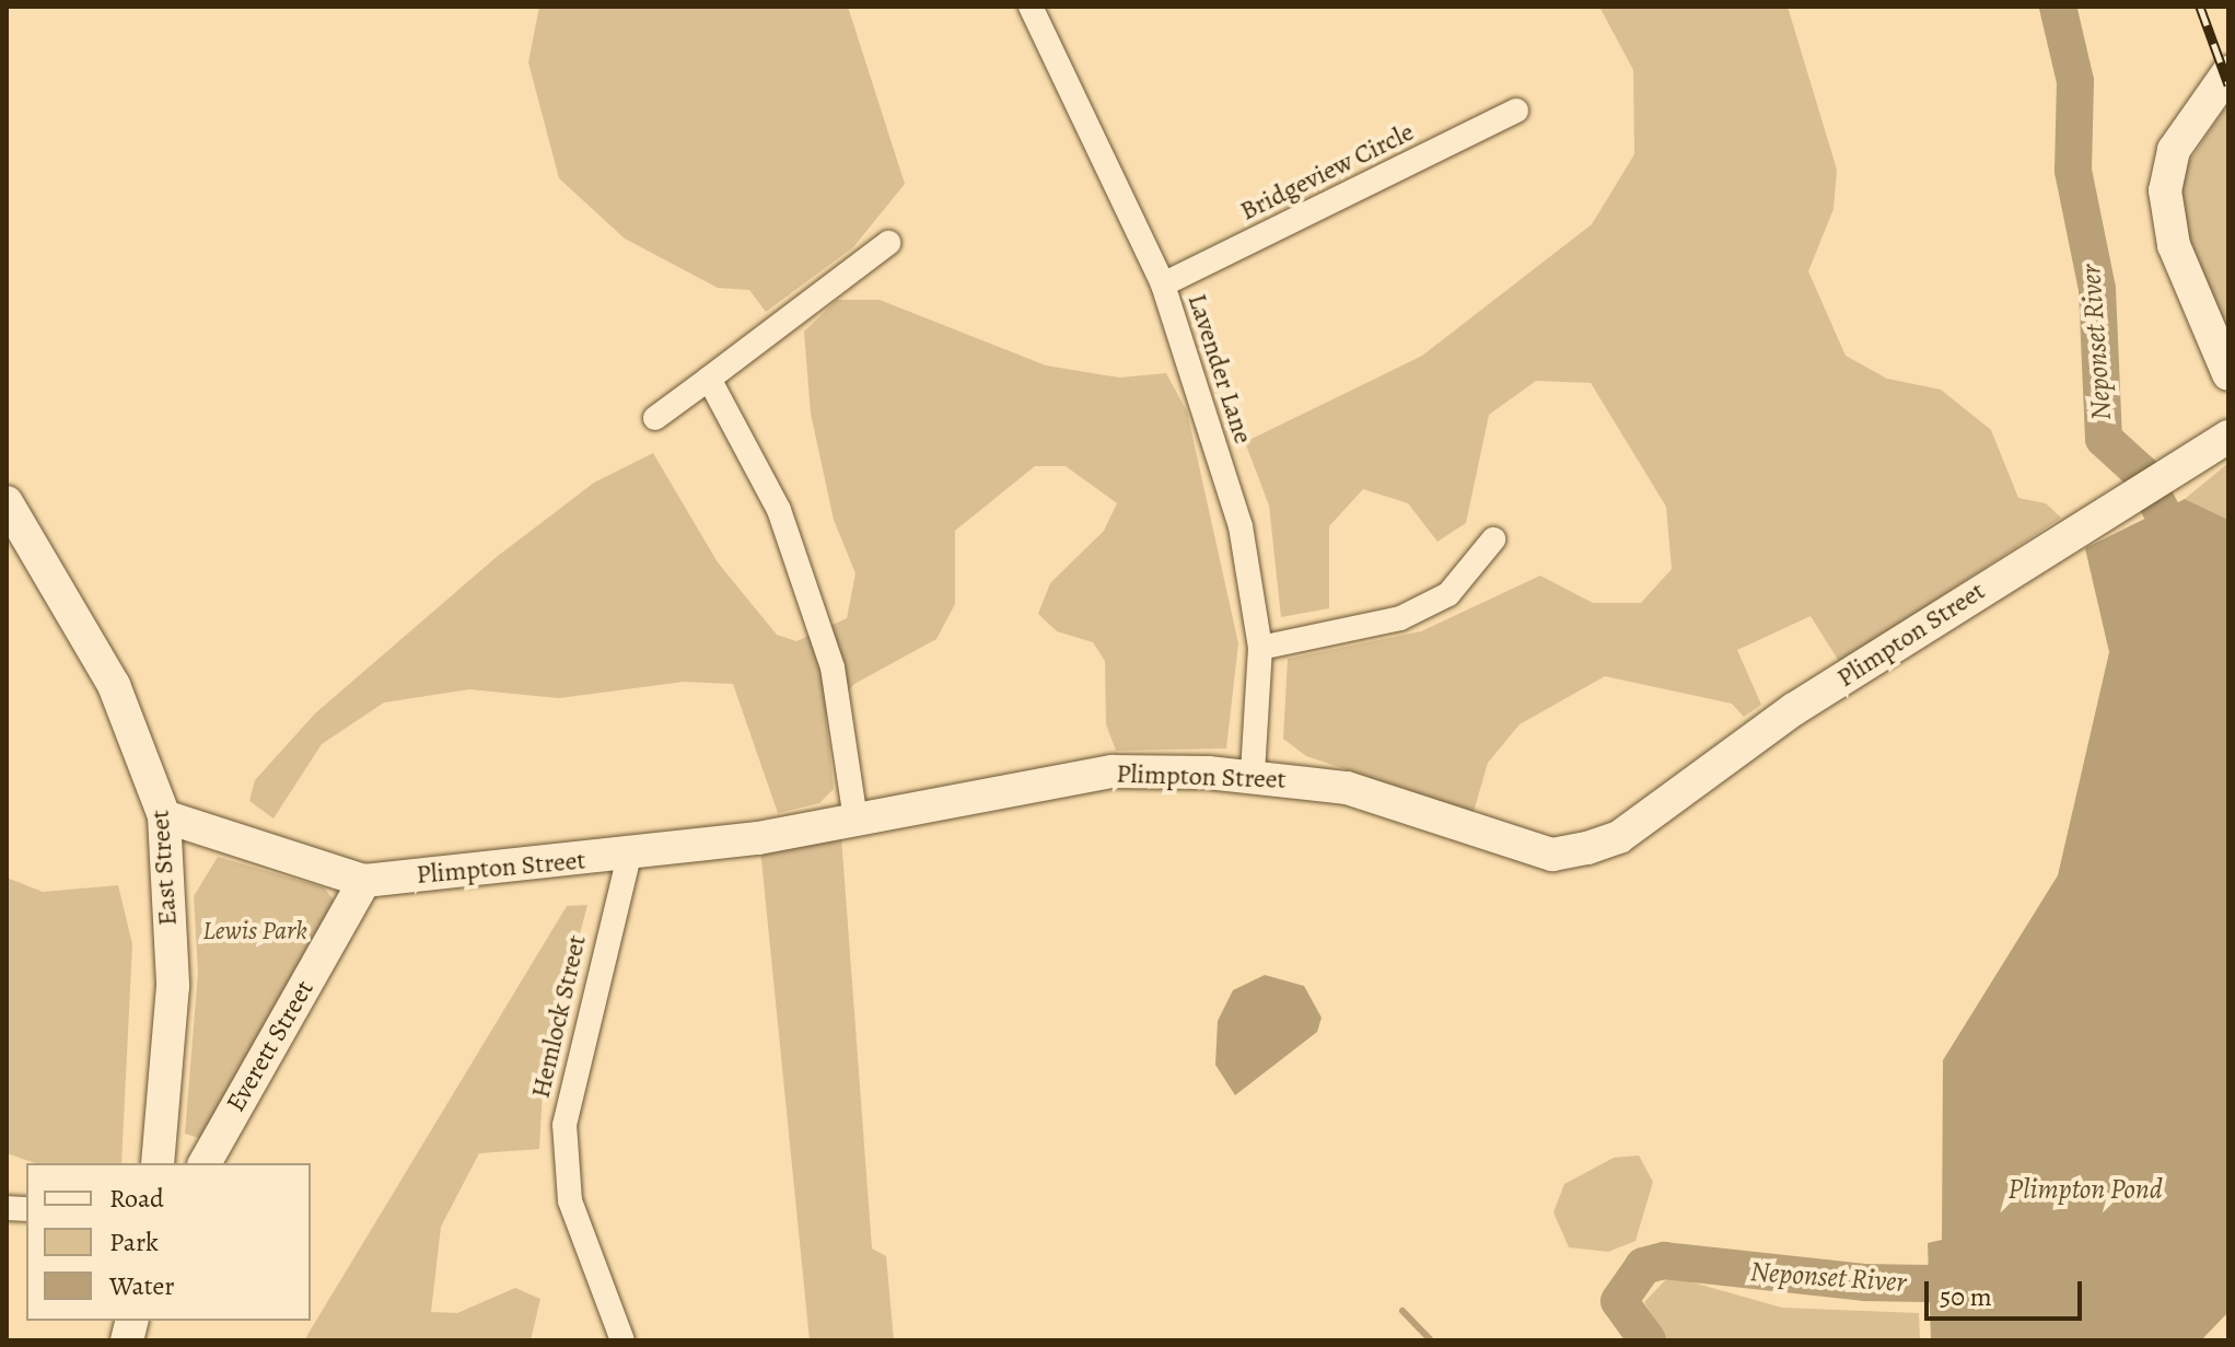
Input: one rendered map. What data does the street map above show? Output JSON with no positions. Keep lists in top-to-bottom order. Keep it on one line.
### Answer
{"streets":{"street":["Bridgeview Circle","Lavender Lane","Plimpton Street","East Street","Hemlock Street","Everett Street"]},"crossings":[["Bridgeview Circle","Lavender Lane"],["Lavender Lane","Plimpton Street"],["Plimpton Street","East Street"],["Plimpton Street","Hemlock Street"],["Plimpton Street","Everett Street"]],"water":["Neponset River","Plimpton Pond"],"parks":["Lewis Park"],"legend":["Road","Park","Water"],"scale_bar":"50 m"}
